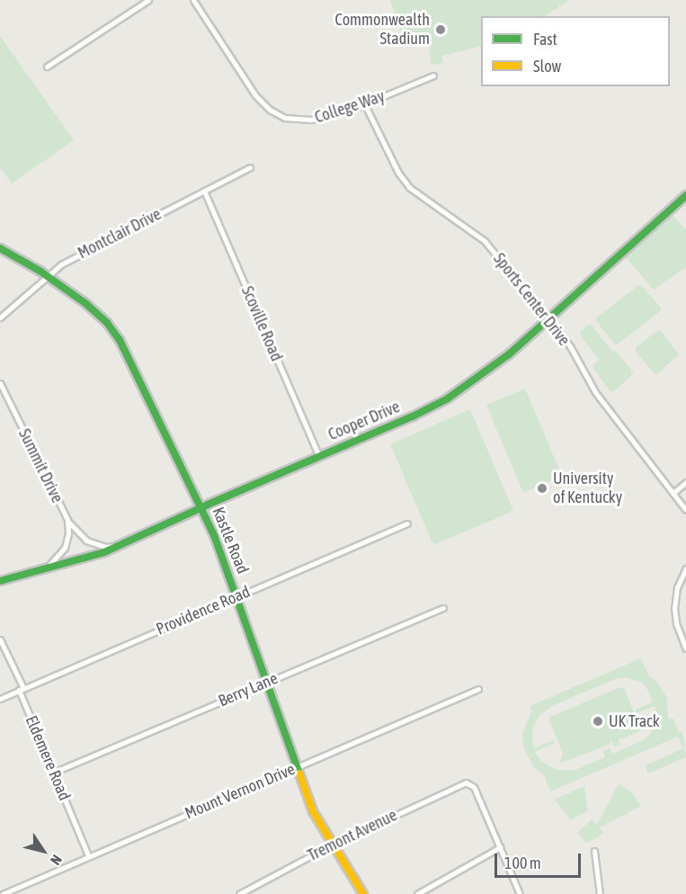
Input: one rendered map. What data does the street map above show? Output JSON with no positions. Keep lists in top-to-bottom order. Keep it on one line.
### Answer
{"streets":{"main road":["Cooper Drive","Kastle Road"],"street":["College Way","Montclair Drive","Sports Center Drive","Scoville Road","Summit Drive","Providence Road","Berry Lane","Eldemere Road","Mount Vernon Drive","Tremont Avenue"]},"crossings":[["College Way","Sports Center Drive"],["Montclair Drive","Scoville Road"],["Montclair Drive","Kastle Road"],["Sports Center Drive","Cooper Drive"],["Scoville Road","Cooper Drive"],["Cooper Drive","Summit Drive"],["Cooper Drive","Kastle Road"],["Kastle Road","Providence Road"],["Kastle Road","Berry Lane"],["Kastle Road","Mount Vernon Drive"],["Kastle Road","Tremont Avenue"],["Providence Road","Eldemere Road"],["Berry Lane","Eldemere Road"],["Eldemere Road","Mount Vernon Drive"]],"places":["Commonwealth Stadium","University of Kentucky","UK Track"],"legend":["Fast","Slow"],"scale_bar":"100 m","north":"bottom right"}
